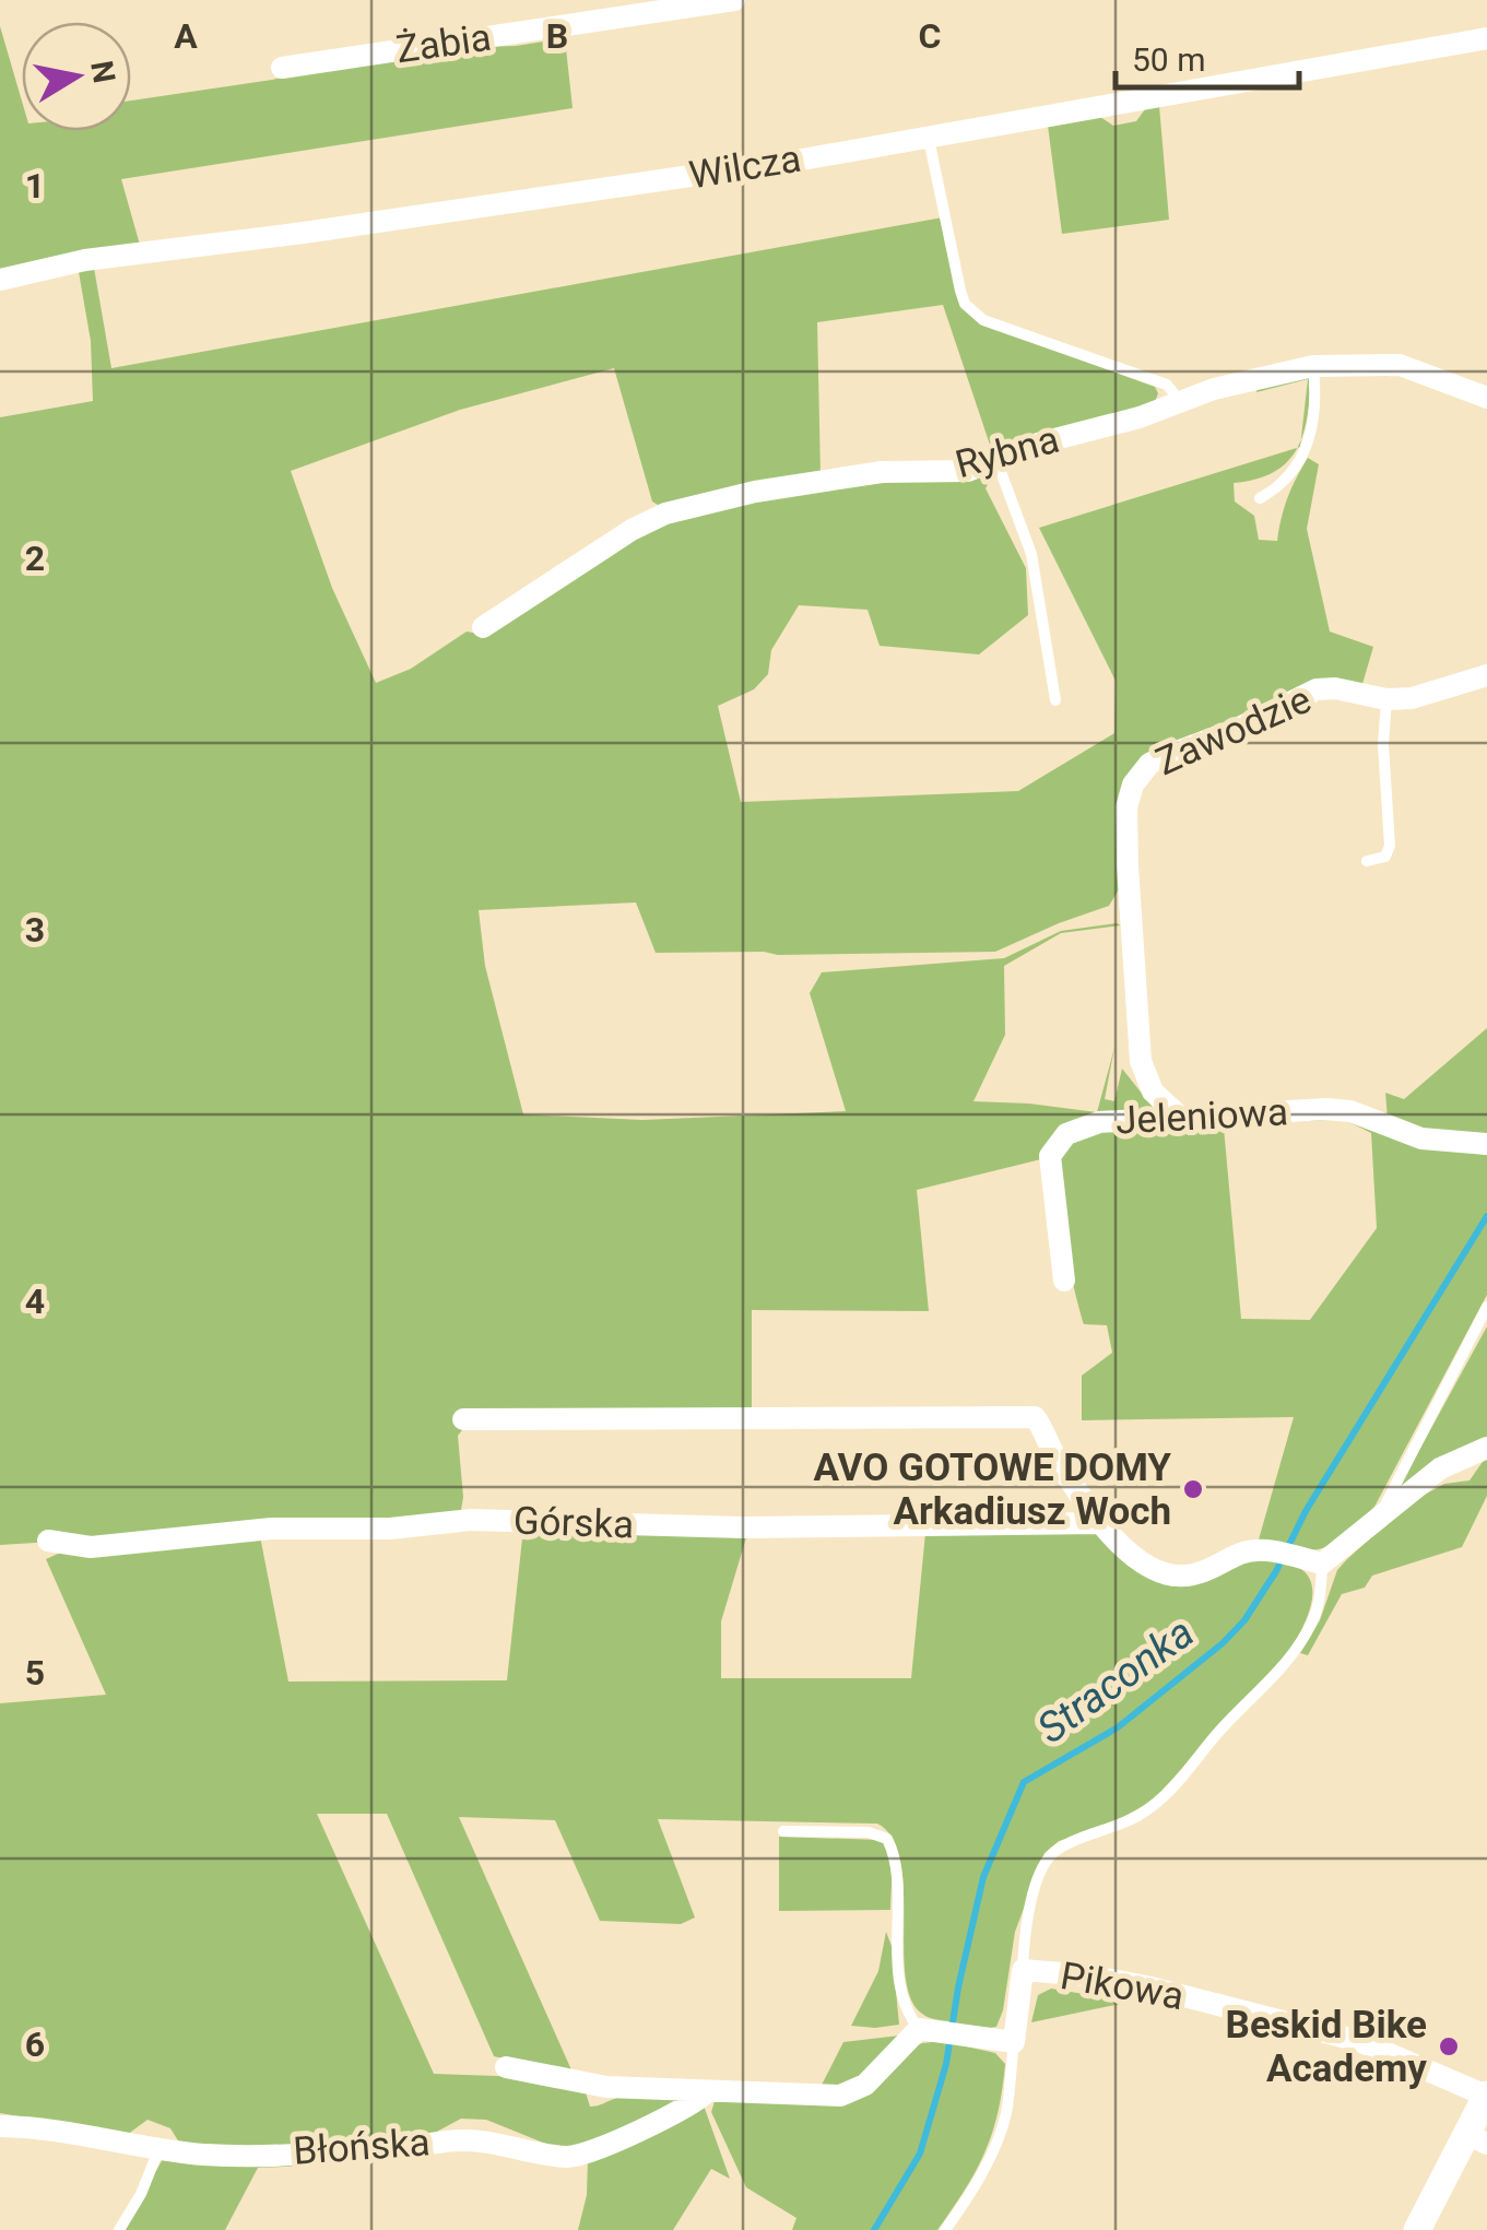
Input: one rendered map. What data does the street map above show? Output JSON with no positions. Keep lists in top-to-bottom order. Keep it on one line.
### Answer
{"streets":{"street":["Żabia","Wilcza","Rybna","Zawodzie","Jeleniowa","Górska","Pikowa","Błońska"]},"crossings":[["Zawodzie","Jeleniowa"]],"water":["Straconka"],"places":["AVO GOTOWE DOMY Arkadiusz Woch","Beskid Bike Academy"],"scale_bar":"50 m","north":"right","grid":{"columns":["A","B","C"],"rows":["1","2","3","4","5","6"]}}
